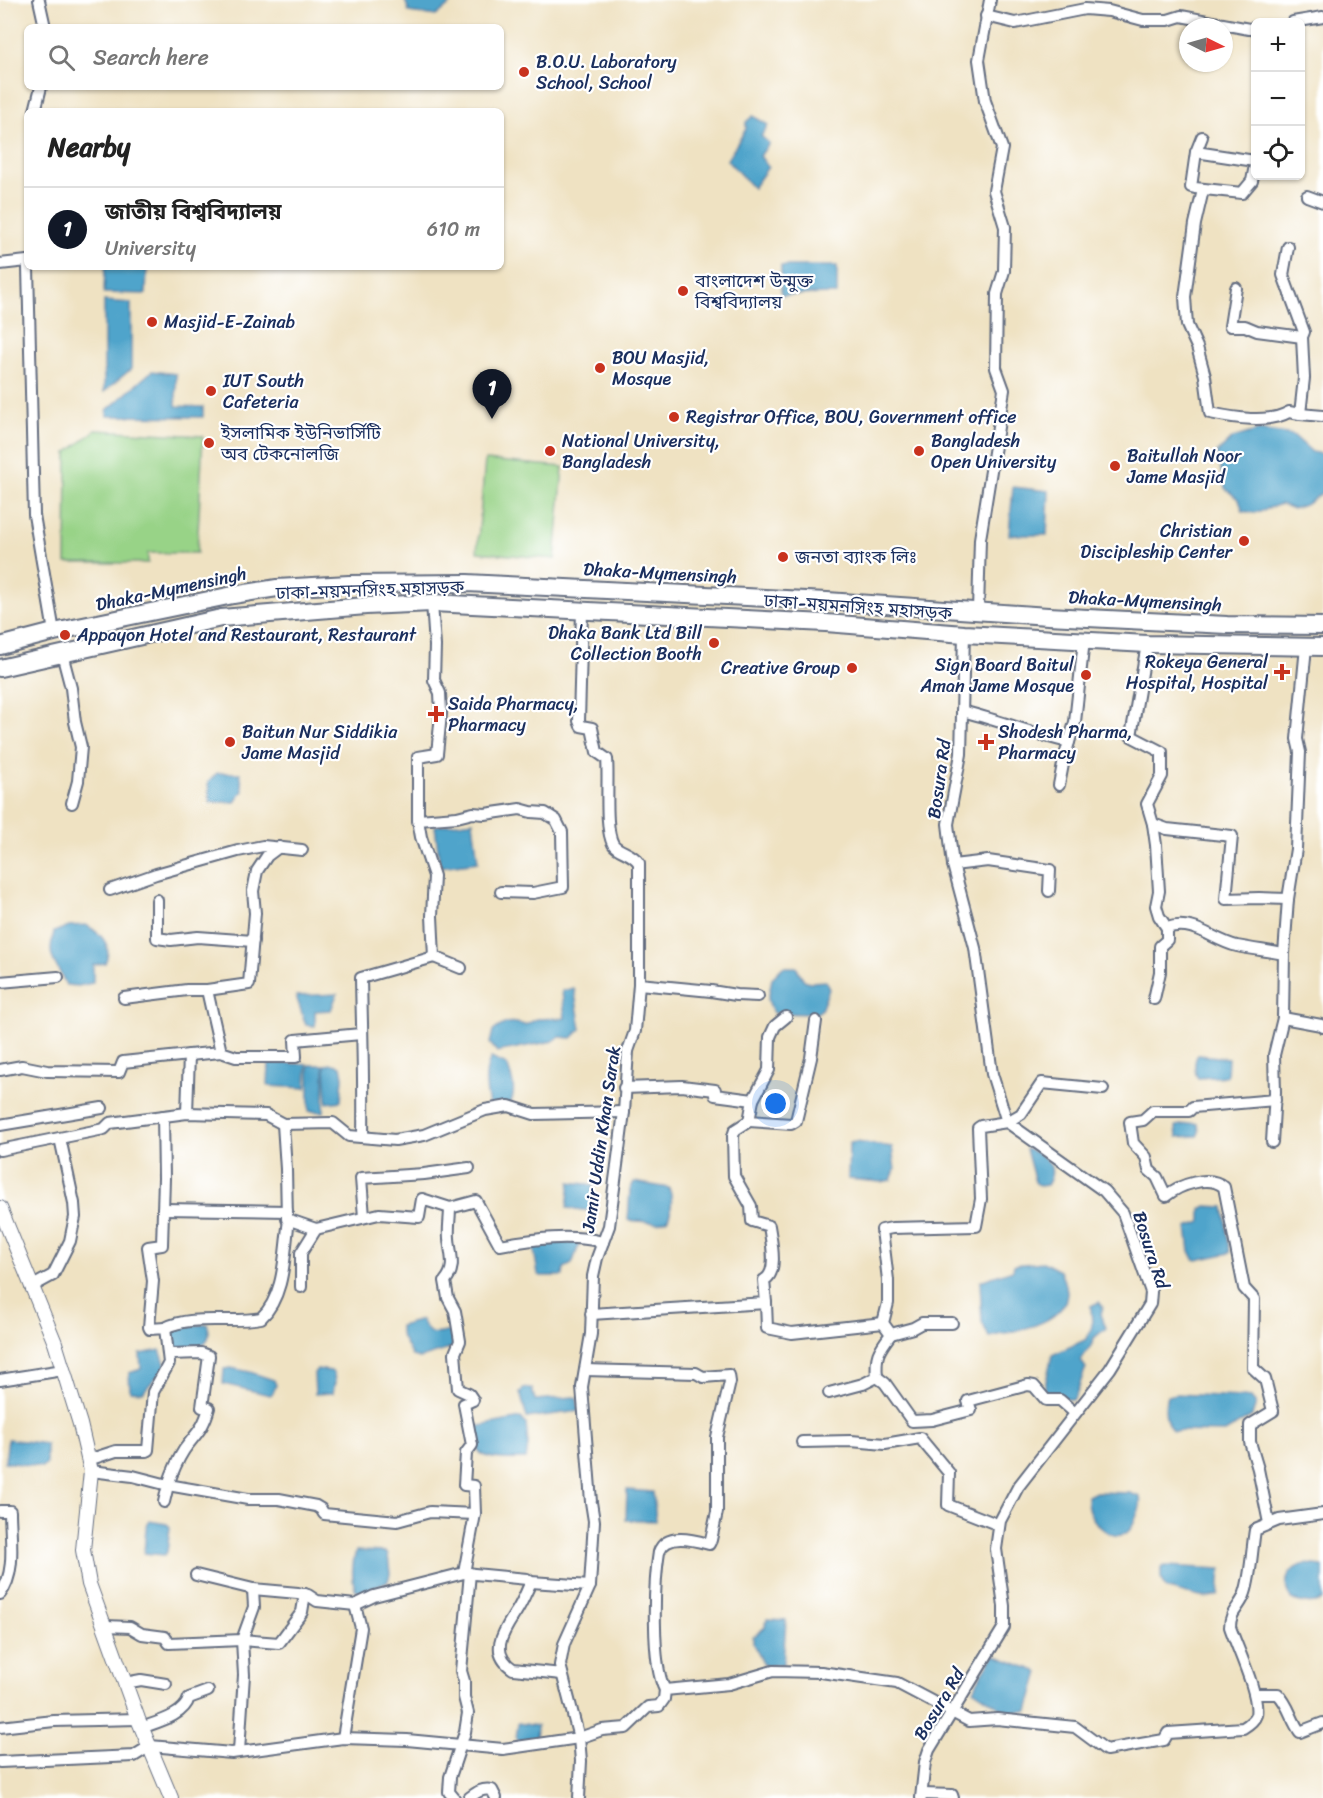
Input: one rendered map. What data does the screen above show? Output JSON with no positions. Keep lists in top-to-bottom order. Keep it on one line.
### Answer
{"streets":{"highway":["Dhaka-Mymensingh","ঢাকা-ময়মনসিংহ মহাসড়ক"],"street":["Bosura Rd","Jamir Uddin Khan Sarak"]},"crossings":[["ঢাকা-ময়মনসিংহ মহাসড়ক","Bosura Rd"],["ঢাকা-ময়মনসিংহ মহাসড়ক","Jamir Uddin Khan Sarak"]],"places":{"other":["B.O.U. Laboratory School, School","বাংলাদেশ উন্মুক্ত বিশ্ববিদ্যালয়","Masjid-E-Zainab","BOU Masjid, Mosque","IUT South Cafeteria","Registrar Office, BOU, Government office","ইসলামিক ইউনিভার্সিটি অব টেকনোলজি","National University, Bangladesh","Bangladesh Open University","Baitullah Noor Jame Masjid","Christian Discipleship Center","জনতা ব্যাংক লিঃ","Appayon Hotel and Restaurant, Restaurant","Dhaka Bank Ltd Bill Collection Booth","Creative Group","Sign Board Baitul Aman Jame Mosque","Baitun Nur Siddikia Jame Masjid"],"health":["Rokeya General Hospital, Hospital","Saida Pharmacy, Pharmacy","Shodesh Pharma, Pharmacy"]},"north":"right","page":{"map_buttons":["+","−"],"search":"Search here","heading":"Nearby","list":[{"mark":"1","name":"জাতীয় বিশ্ববিদ্যালয়","note":"University","value":"610 m"}],"pins":"1"}}
